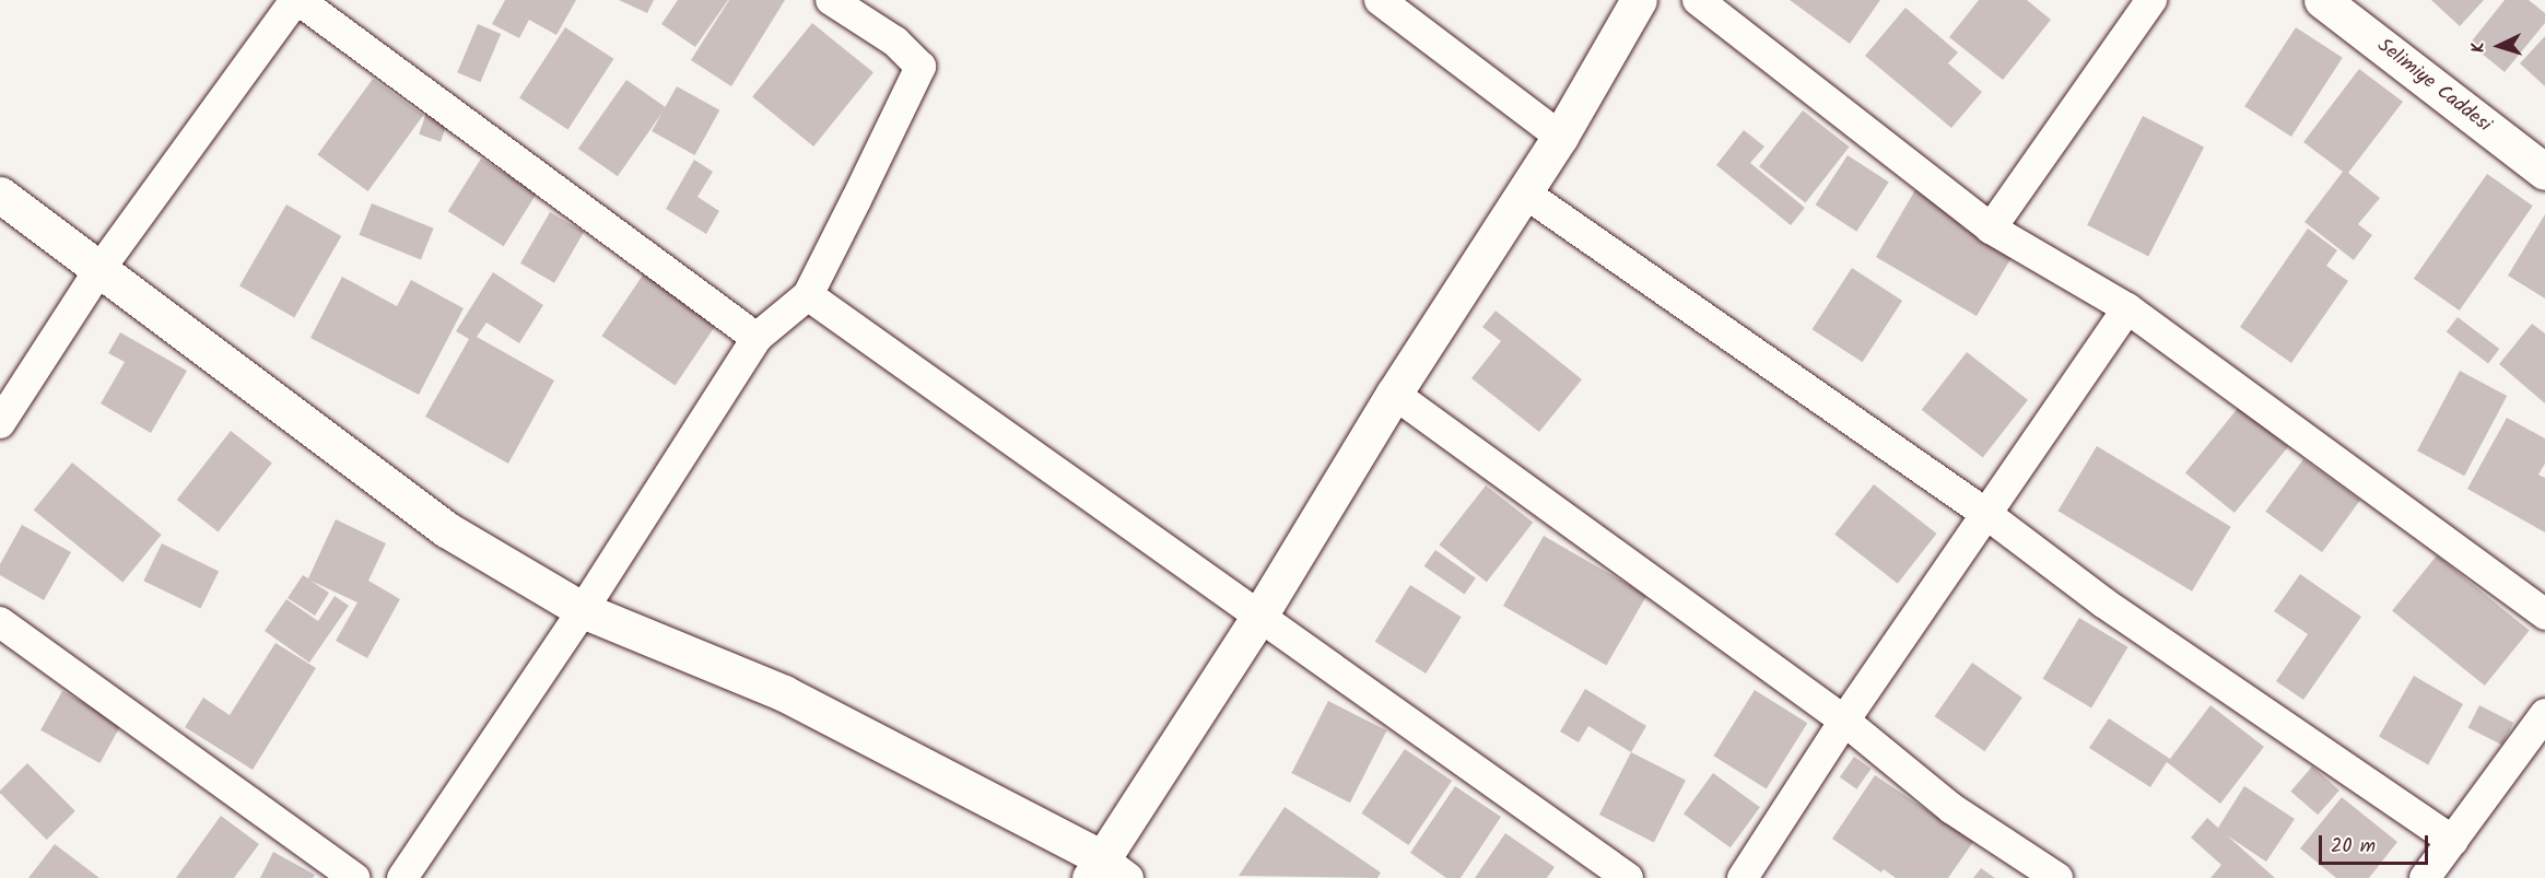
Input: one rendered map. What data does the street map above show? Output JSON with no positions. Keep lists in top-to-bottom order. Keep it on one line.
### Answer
{"streets":{"street":["Selimiye Caddesi"]},"scale_bar":"20 m","north":"left"}
